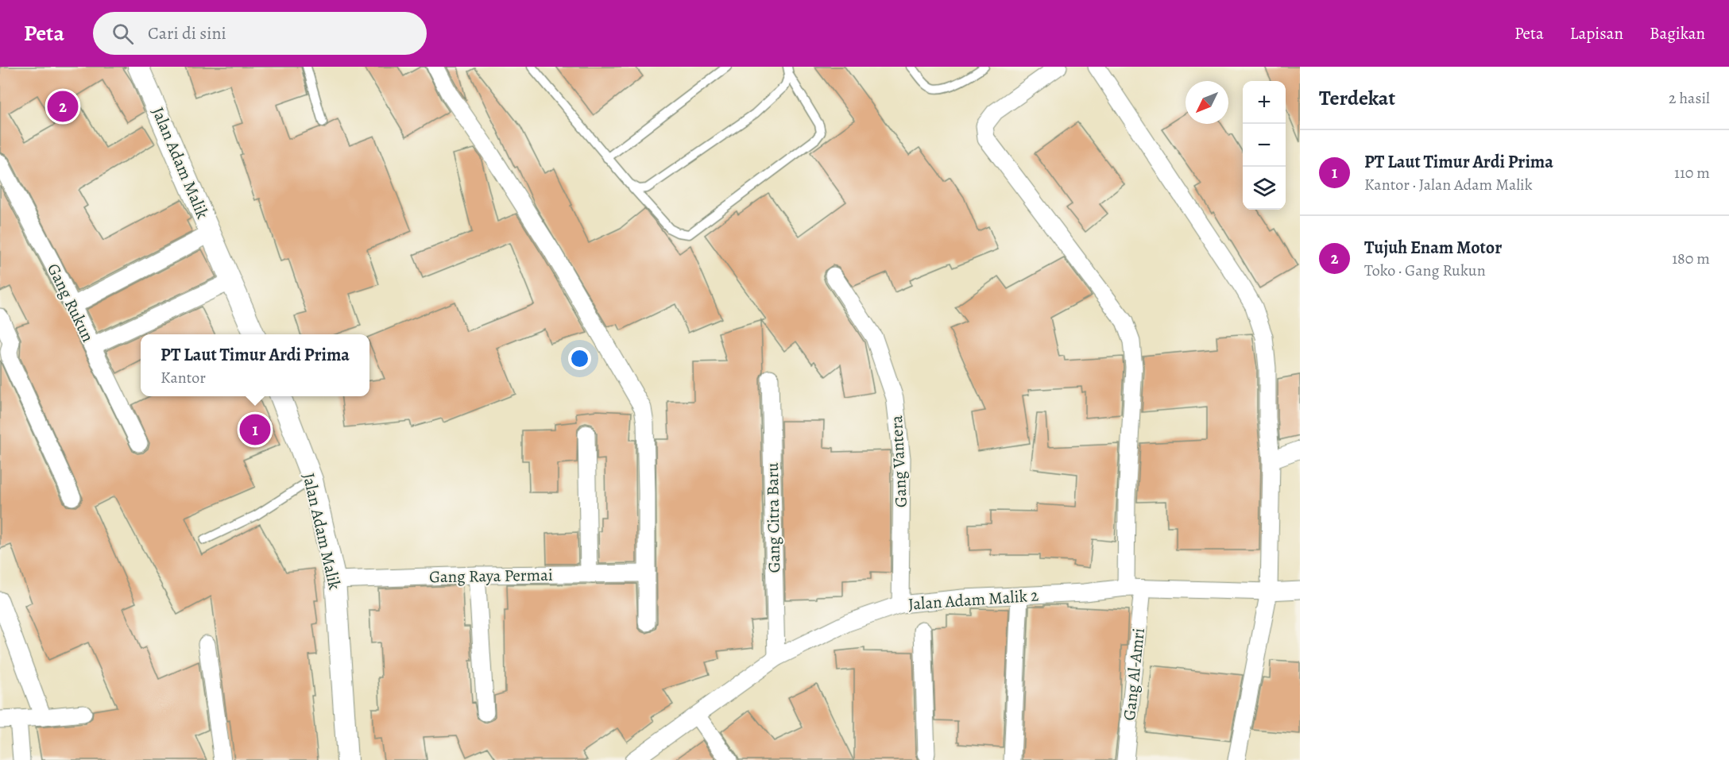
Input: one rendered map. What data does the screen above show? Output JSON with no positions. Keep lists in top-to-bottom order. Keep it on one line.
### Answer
{"streets":{"street":["Jalan Adam Malik","Gang Rukun","Gang Vantera","Gang Citra Baru","Gang Raya Permai","Jalan Adam Malik 2","Gang Al-Amri"]},"crossings":[["Jalan Adam Malik","Gang Raya Permai"],["Gang Vantera","Jalan Adam Malik 2"],["Gang Citra Baru","Jalan Adam Malik 2"],["Jalan Adam Malik 2","Gang Al-Amri"]],"north":"bottom left","page":{"header":"Peta","search":"Cari di sini","nav":["Peta","Lapisan","Bagikan"],"heading":["Terdekat","2 hasil"],"map_buttons":["+","−"],"pins":["2","1"],"list":[{"mark":"1","name":"PT Laut Timur Ardi Prima","note":"Kantor · Jalan Adam Malik","value":"110 m"},{"mark":"2","name":"Tujuh Enam Motor","note":"Toko · Gang Rukun","value":"180 m"}],"popup":["PT Laut Timur Ardi Prima","Kantor"]}}
